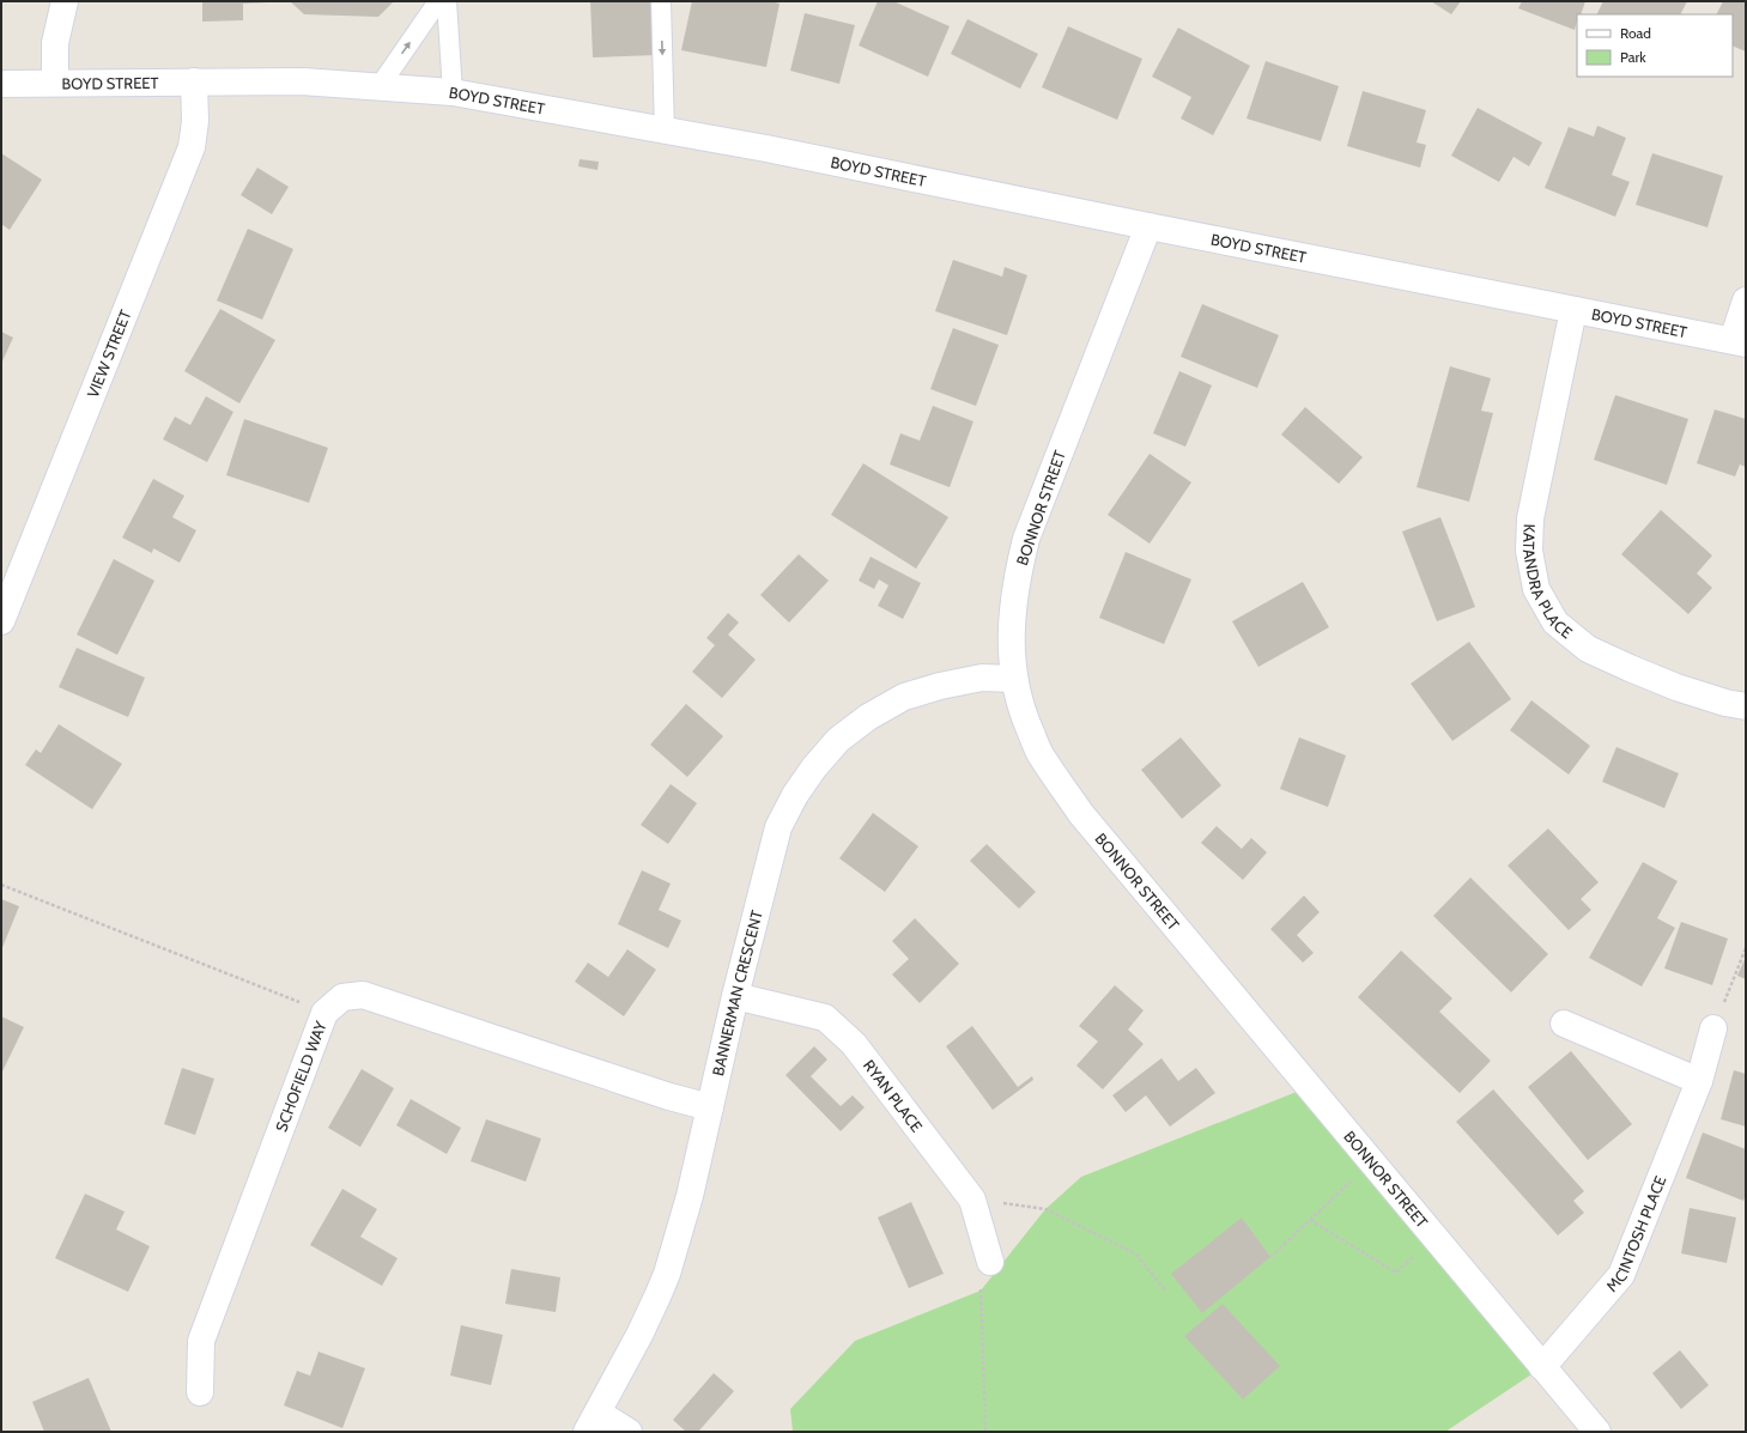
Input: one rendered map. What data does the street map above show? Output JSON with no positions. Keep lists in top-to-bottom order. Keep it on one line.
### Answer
{"streets":{"street":["BOYD STREET","VIEW STREET","BONNOR STREET","KATANDRA PLACE","BANNERMAN CRESCENT","SCHOFIELD WAY","RYAN PLACE","MCINTOSH PLACE"]},"crossings":[["BOYD STREET","VIEW STREET"],["BOYD STREET","BONNOR STREET"],["BOYD STREET","KATANDRA PLACE"],["BONNOR STREET","BANNERMAN CRESCENT"],["BONNOR STREET","MCINTOSH PLACE"],["BANNERMAN CRESCENT","SCHOFIELD WAY"],["BANNERMAN CRESCENT","RYAN PLACE"]],"legend":["Road","Park"]}
